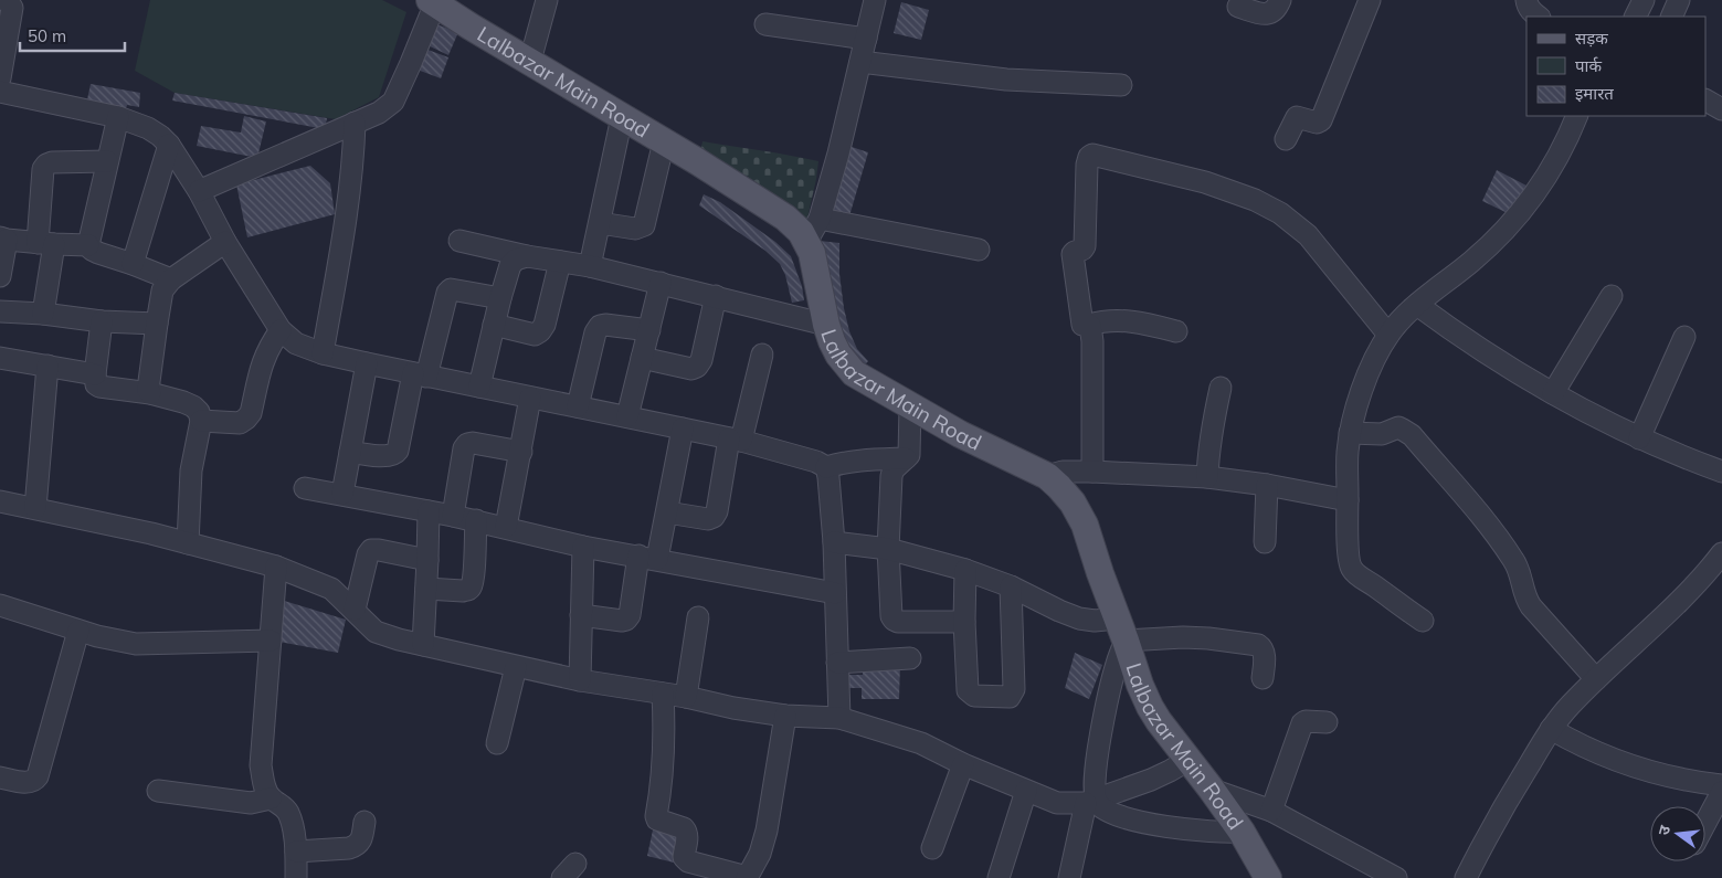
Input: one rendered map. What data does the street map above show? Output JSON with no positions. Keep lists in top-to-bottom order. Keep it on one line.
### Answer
{"streets":{"main road":["Lalbazar Main Road"]},"legend":["सड़क","पार्क","इमारत"],"scale_bar":"50 m","north":"left"}
